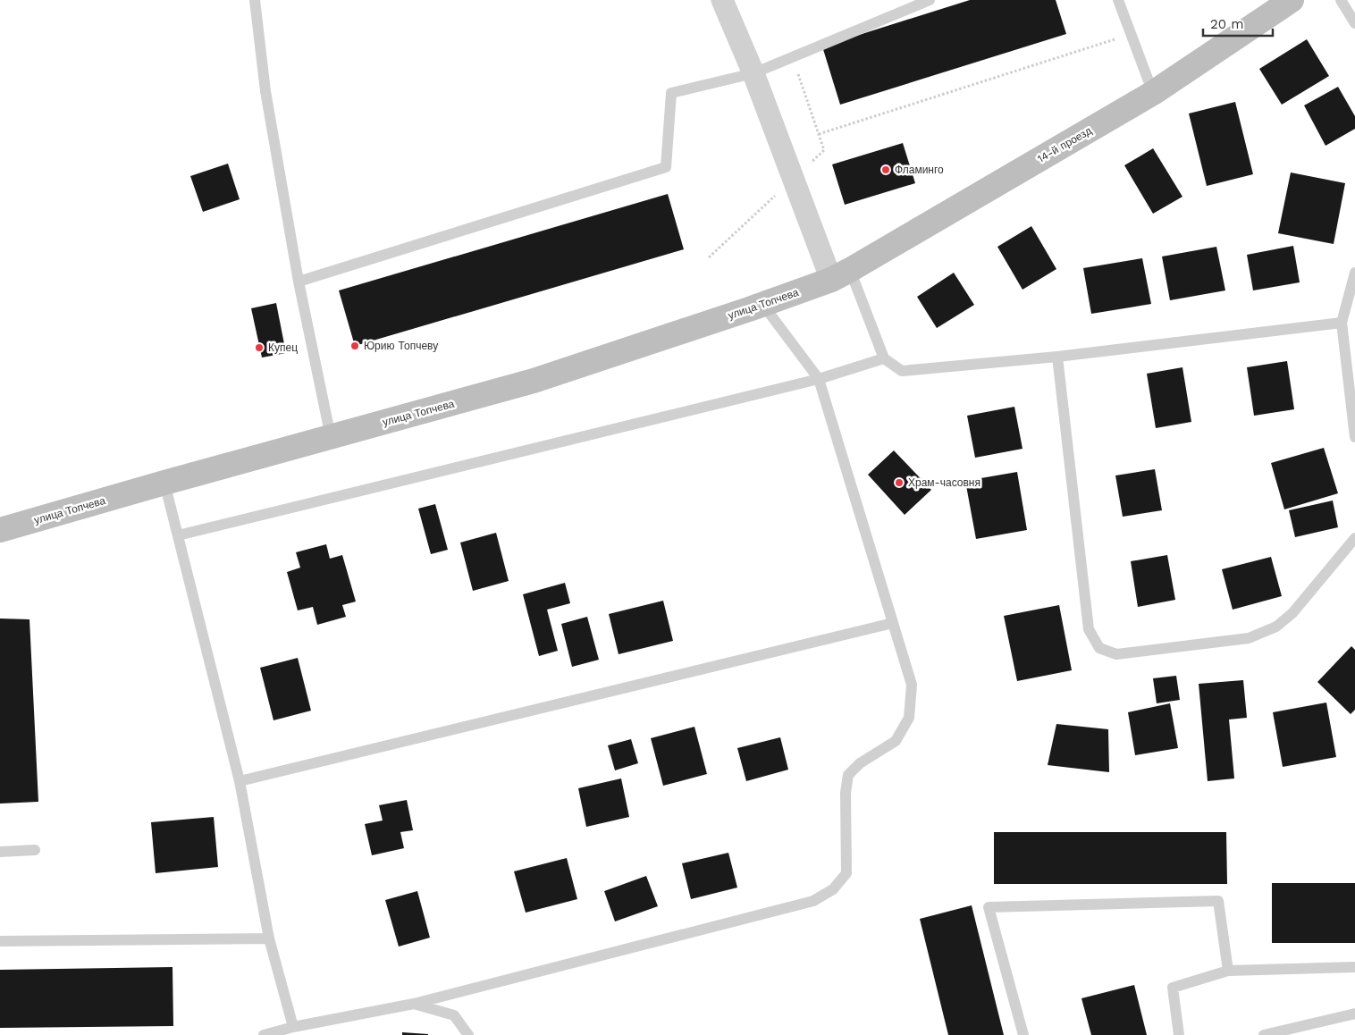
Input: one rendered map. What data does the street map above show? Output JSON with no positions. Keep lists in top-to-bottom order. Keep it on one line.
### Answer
{"streets":{"street":["14-й проезд","улица Топчева"]},"crossings":[["14-й проезд","улица Топчева"]],"places":["Фламинго","Юрию Топчеву","Купец","Храм-часовня"],"scale_bar":"20 m"}
